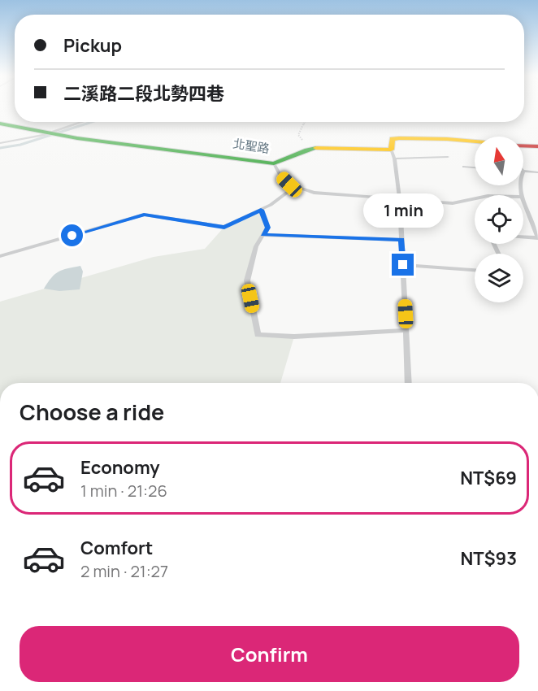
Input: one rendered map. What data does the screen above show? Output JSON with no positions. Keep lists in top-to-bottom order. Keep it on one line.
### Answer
{"streets":{"street":["北聖路"]},"north":"top","page":{"banner":["Pickup","二溪路二段北勢四巷"],"bubble":"1 min","heading":"Choose a ride","list":[{"name":"Economy","note":"1 min · 21:26","value":"NT$69"},{"name":"Comfort","note":"2 min · 21:27","value":"NT$93"}],"buttons":"Confirm"}}
